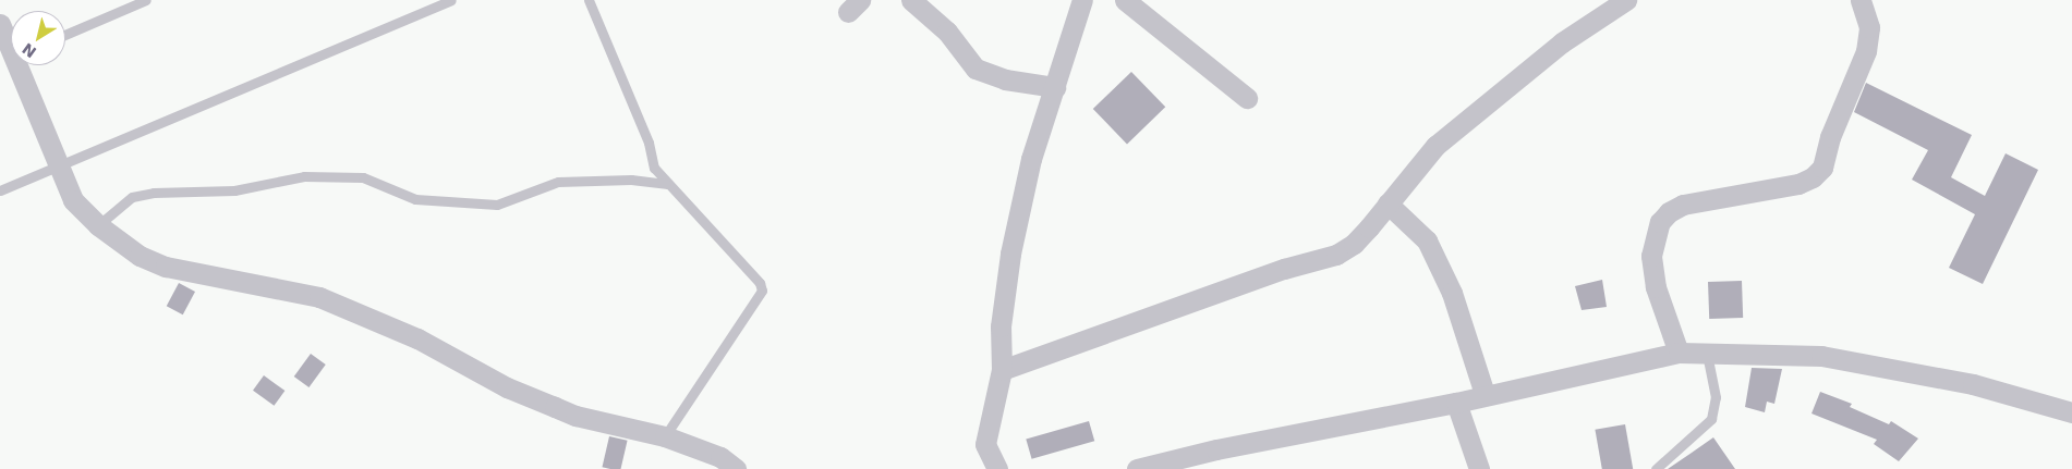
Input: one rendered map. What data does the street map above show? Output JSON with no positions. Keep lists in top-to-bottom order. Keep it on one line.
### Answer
{"north":"bottom left"}
